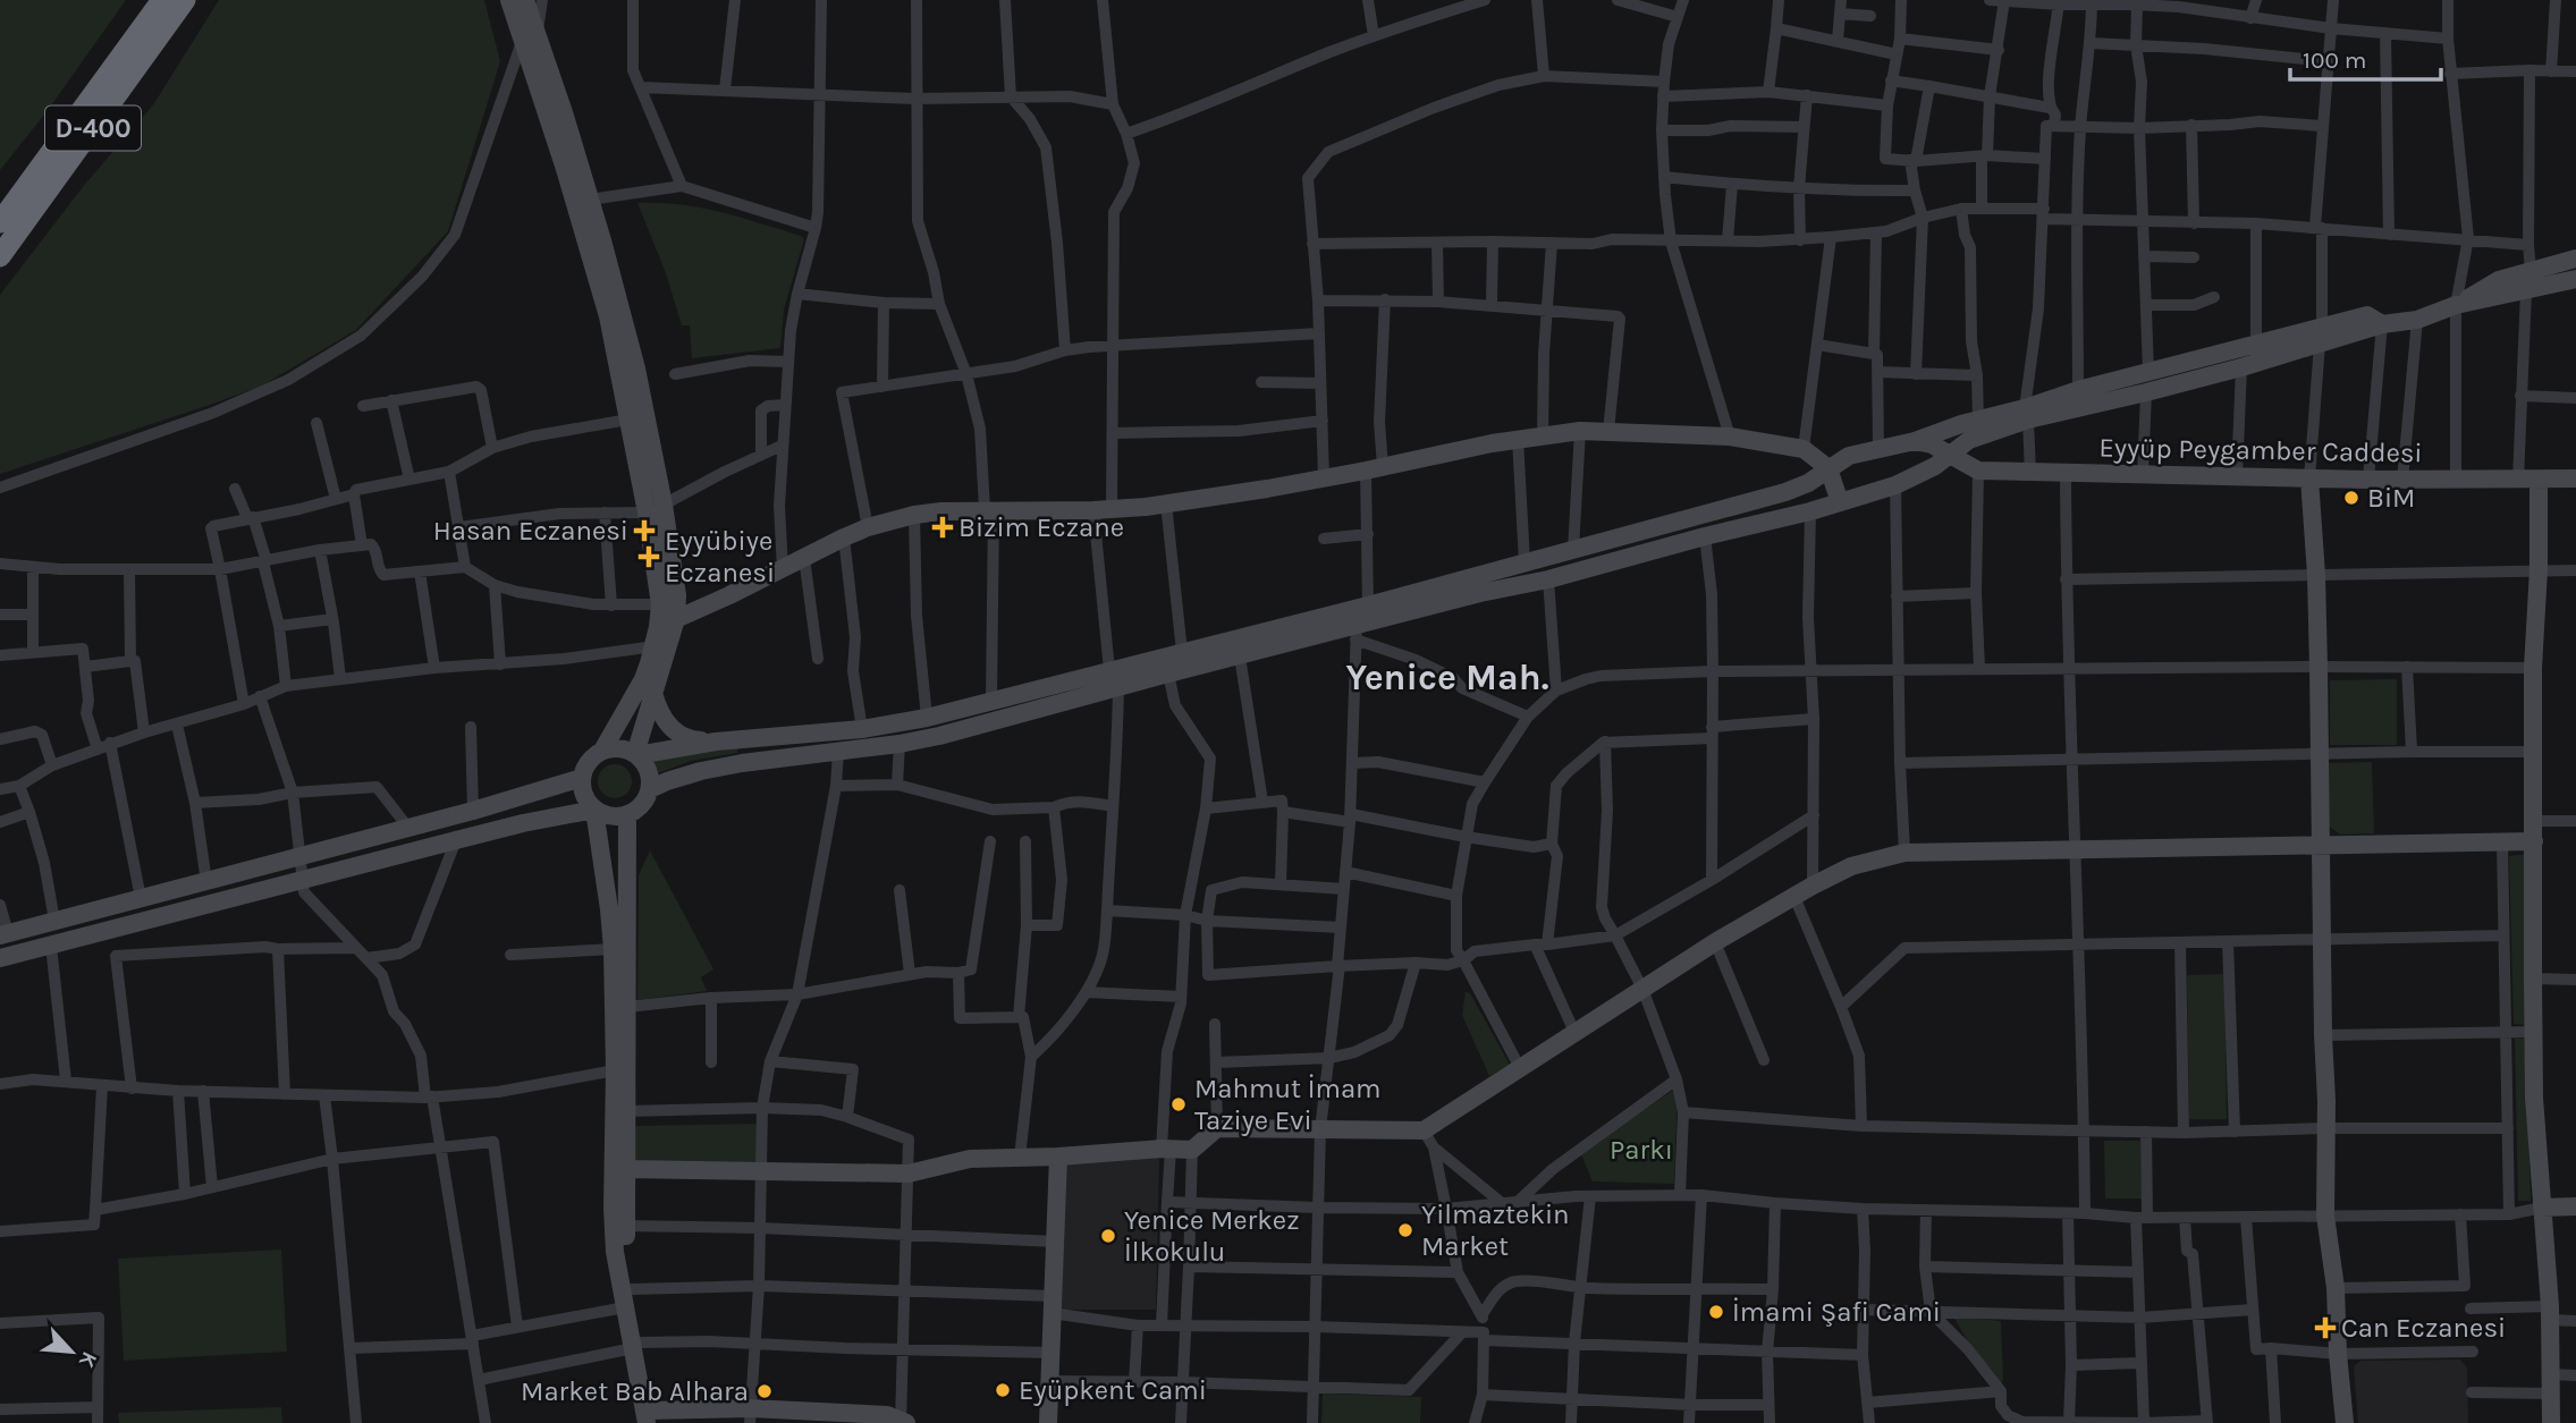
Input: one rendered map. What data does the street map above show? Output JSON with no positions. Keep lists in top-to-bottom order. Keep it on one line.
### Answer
{"streets":{"highway":["D-400"],"main road":["Eyyüp Peygamber Caddesi"]},"districts":["Yenice Mah."],"parks":["Parkı"],"places":{"other":["BiM","Mahmut İmam Taziye Evi","Yilmaztekin Market","Yenice Merkez İlkokulu","İmami Şafi Cami","Eyüpkent Cami","Market Bab Alhara"],"health":["Bizim Eczane","Hasan Eczanesi","Eyyübiye Eczanesi","Can Eczanesi"]},"scale_bar":"100 m","north":"bottom right"}
